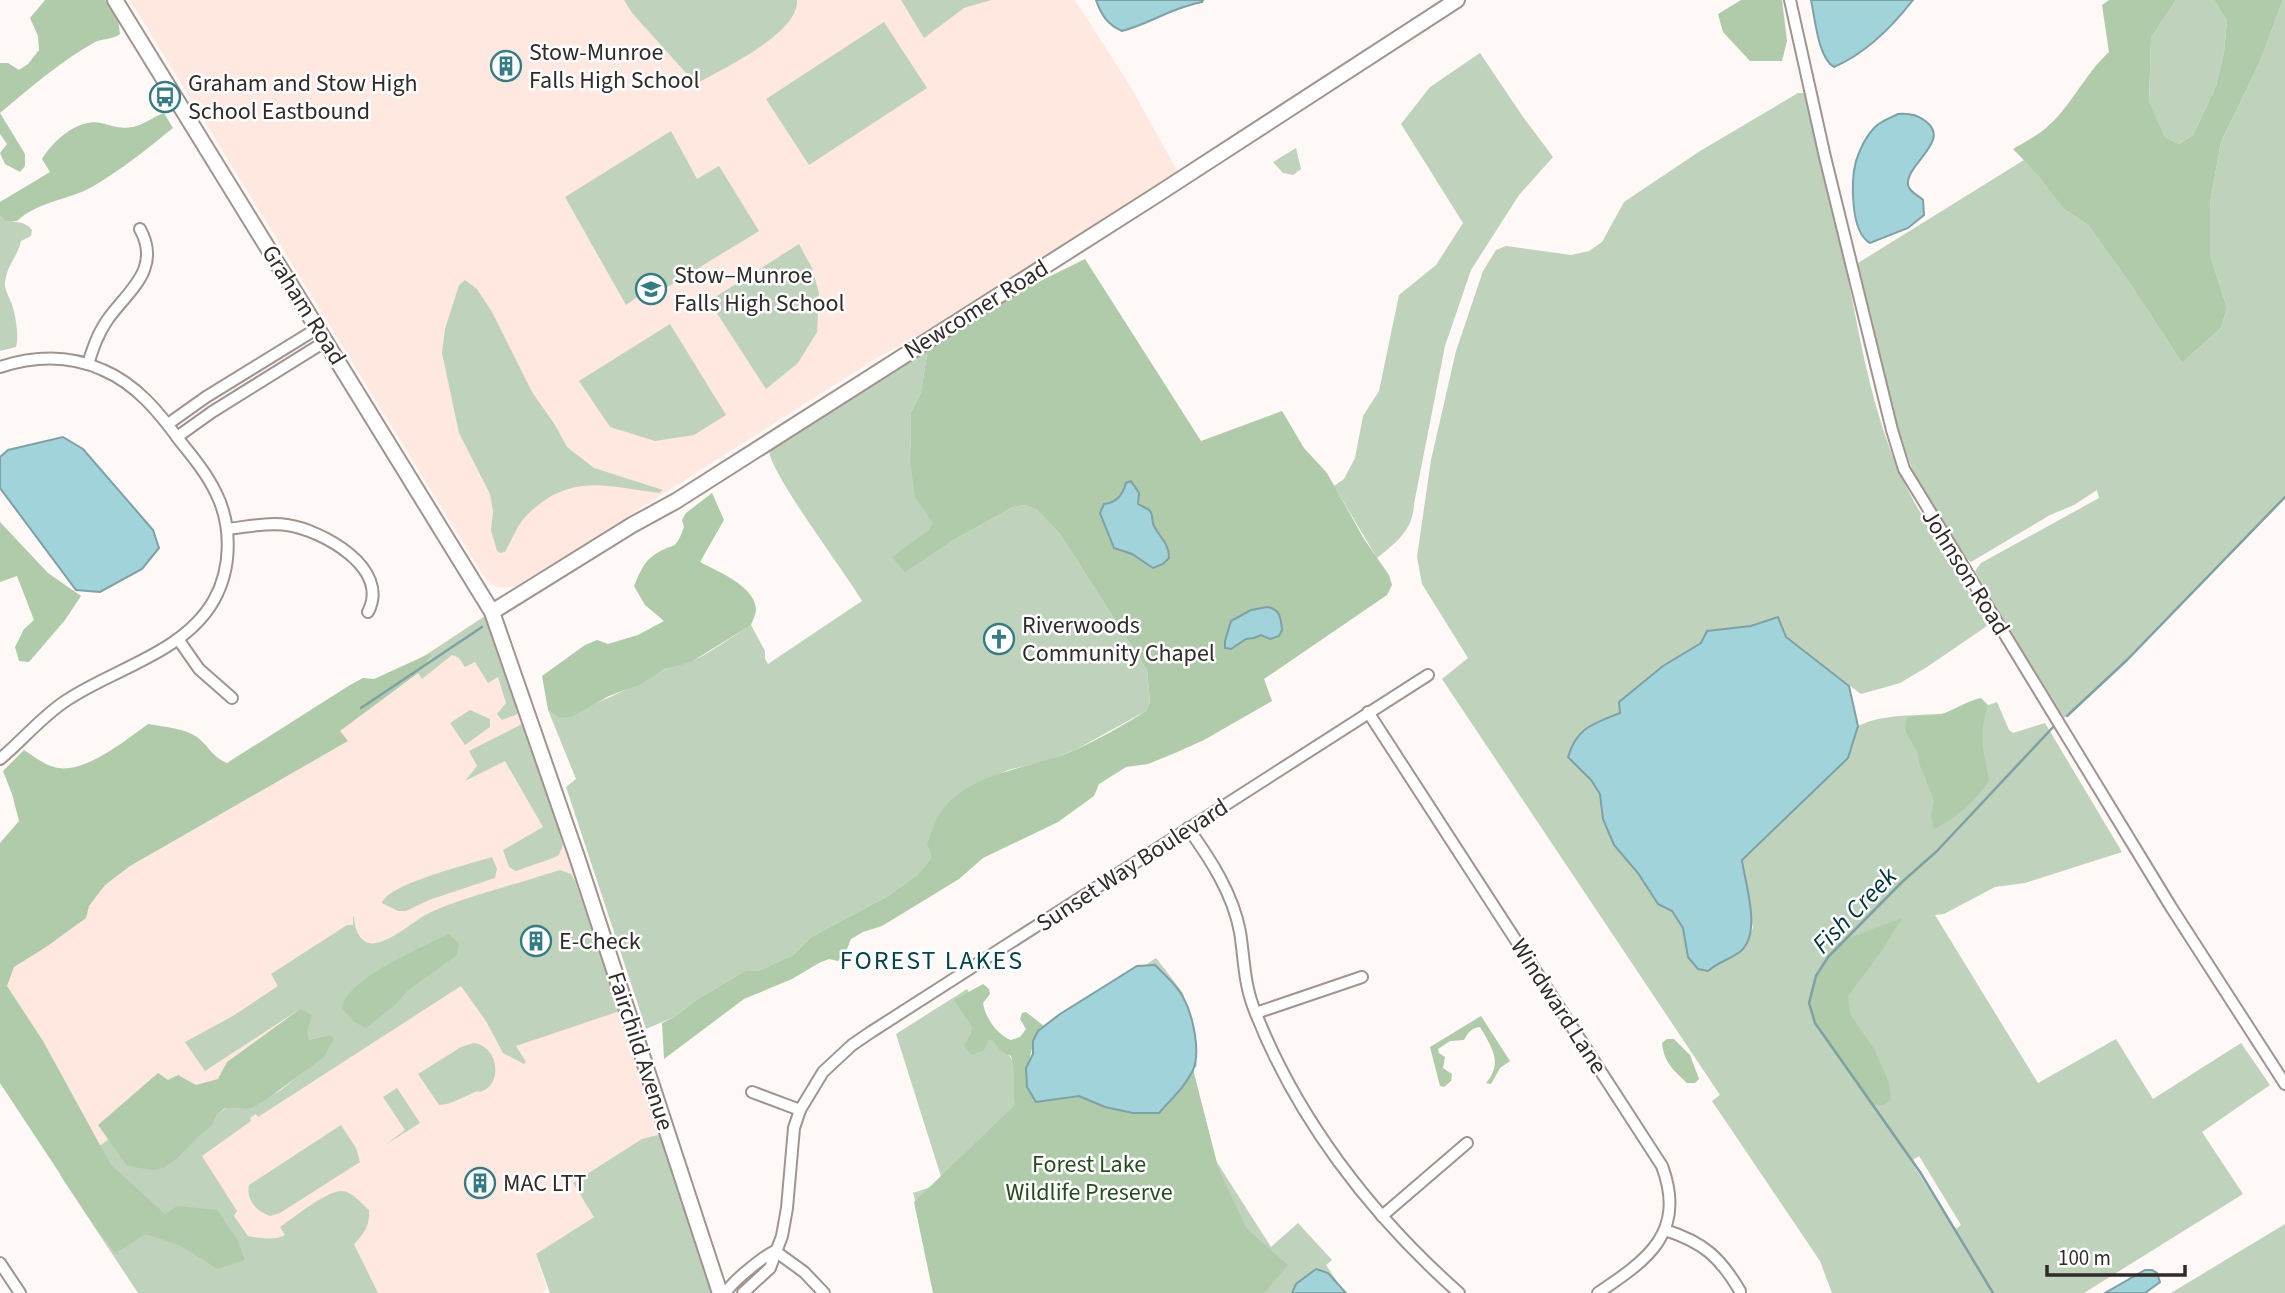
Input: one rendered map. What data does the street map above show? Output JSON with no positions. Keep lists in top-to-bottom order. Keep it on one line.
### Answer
{"streets":{"main road":["Graham Road","Newcomer Road","Fairchild Avenue"],"street":["Johnson Road","Sunset Way Boulevard","Windward Lane"]},"crossings":[["Graham Road","Newcomer Road"],["Graham Road","Fairchild Avenue"],["Newcomer Road","Fairchild Avenue"],["Sunset Way Boulevard","Windward Lane"]],"districts":["FOREST LAKES"],"water":["Fish Creek"],"parks":["Forest Lake Wildlife Preserve"],"places":{"building":["Stow-Munroe Falls High School","E-Check","MAC LTT"],"bus stop":["Graham and Stow High School Eastbound"],"school or university":["Stow–Munroe Falls High School"],"church":["Riverwoods Community Chapel"]},"scale_bar":"100 m"}
